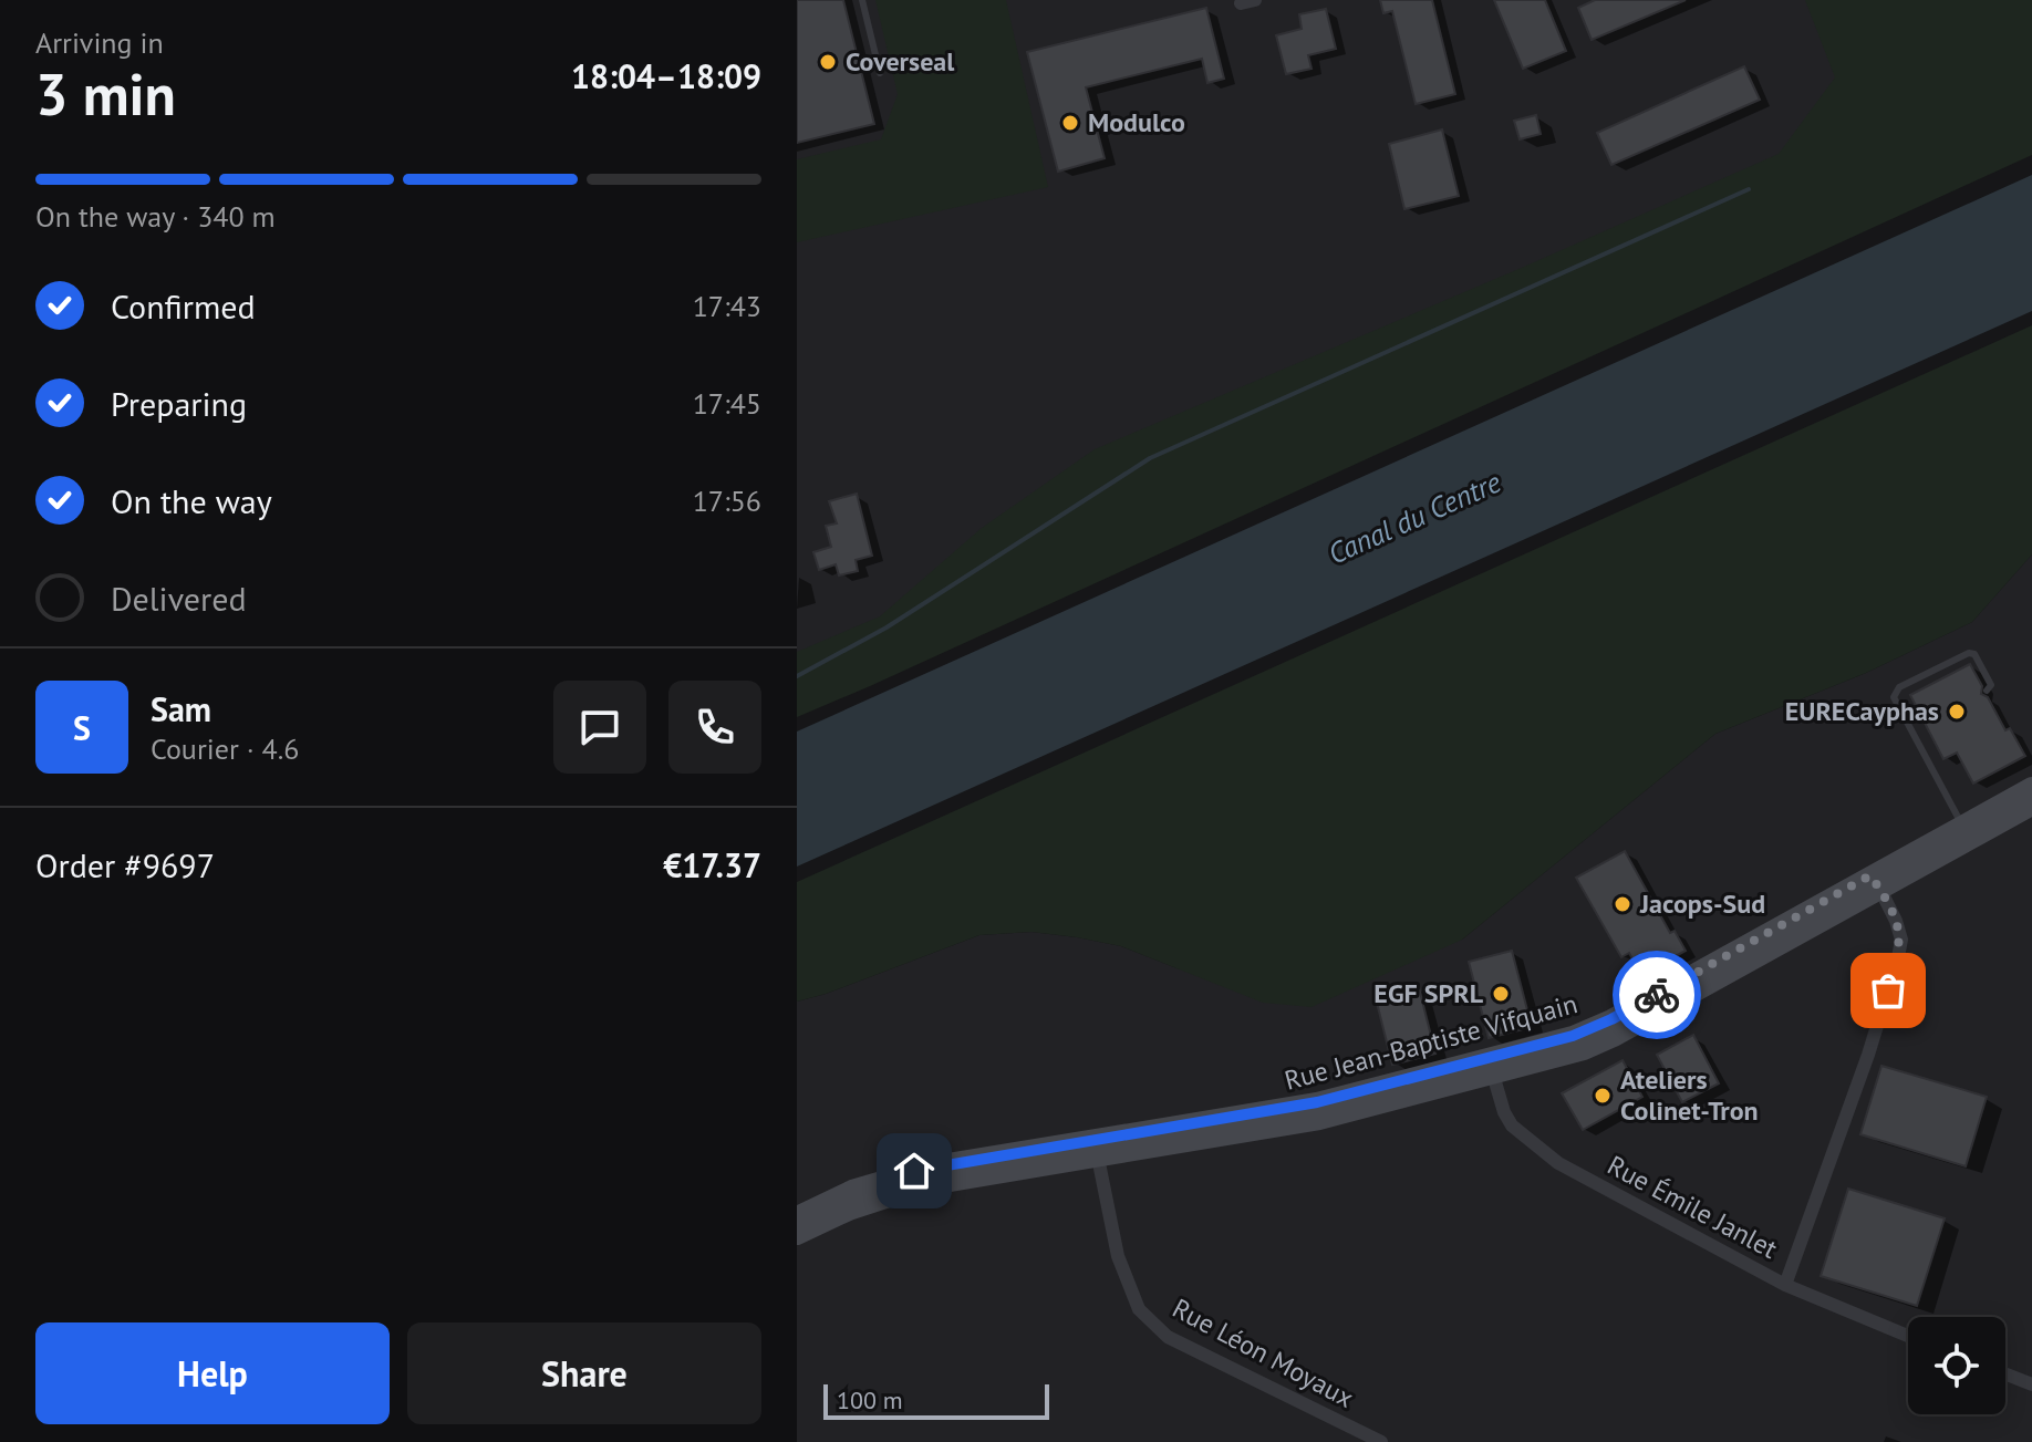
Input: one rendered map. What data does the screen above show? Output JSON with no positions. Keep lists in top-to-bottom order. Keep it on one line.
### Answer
{"streets":{"street":["Rue Jean-Baptiste Vifquain","Rue Émile Janlet","Rue Léon Moyaux"]},"crossings":[["Rue Jean-Baptiste Vifquain","Rue Émile Janlet"],["Rue Jean-Baptiste Vifquain","Rue Léon Moyaux"]],"water":["Canal du Centre"],"places":["Coverseal","Modulco","EURECayphas","Jacops-Sud","EGF SPRL","Ateliers Colinet-Tron"],"scale_bar":"100 m","page":{"heading":["3 min","Arriving in","18:04–18:09"],"panel":["Sam","Courier · 4.6","Order #9697","€17.37"],"bar":"On the way · 340 m","list":[["Confirmed","17:43"],["Preparing","17:45"],["On the way","17:56"],"Delivered"],"round":"S","buttons":["Help","Share"],"scale":"100 m"}}
